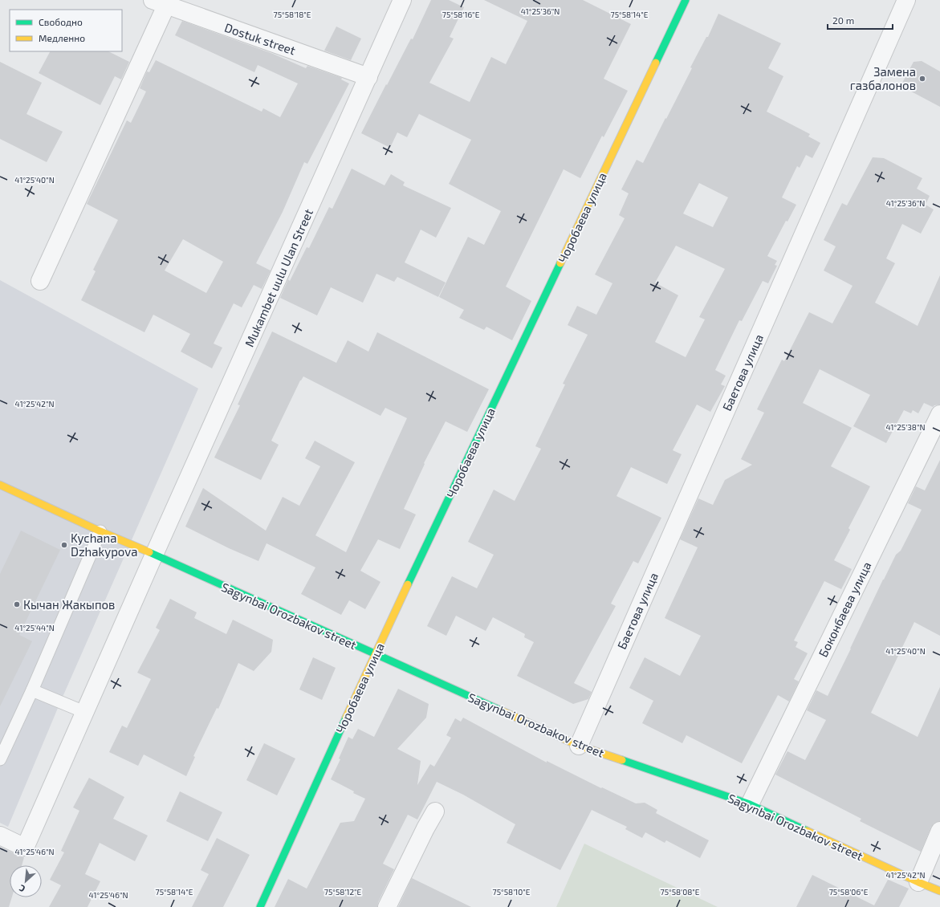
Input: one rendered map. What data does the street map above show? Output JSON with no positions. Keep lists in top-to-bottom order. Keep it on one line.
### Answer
{"streets":{"street":["Dostuk street","Чоробаева улица","Mukambet uulu Ulan Street","Баетова улица","Боконбаева улица","Sagynbai Orozbakov street"]},"crossings":[["Dostuk street","Mukambet uulu Ulan Street"],["Чоробаева улица","Sagynbai Orozbakov street"],["Mukambet uulu Ulan Street","Sagynbai Orozbakov street"],["Баетова улица","Sagynbai Orozbakov street"],["Боконбаева улица","Sagynbai Orozbakov street"]],"places":["Замена газбалонов","Kychana Dzhakypova","Кычан Жакыпов"],"legend":["Свободно","Медленно"],"scale_bar":"20 m","north":"bottom left","coordinates":["41°25'36\"N","75°58'18\"E","75°58'16\"E","75°58'14\"E","41°25'40\"N","41°25'42\"N","41°25'38\"N","41°25'44\"N","41°25'46\"N","75°58'12\"E","75°58'10\"E","75°58'08\"E","75°58'06\"E"]}
